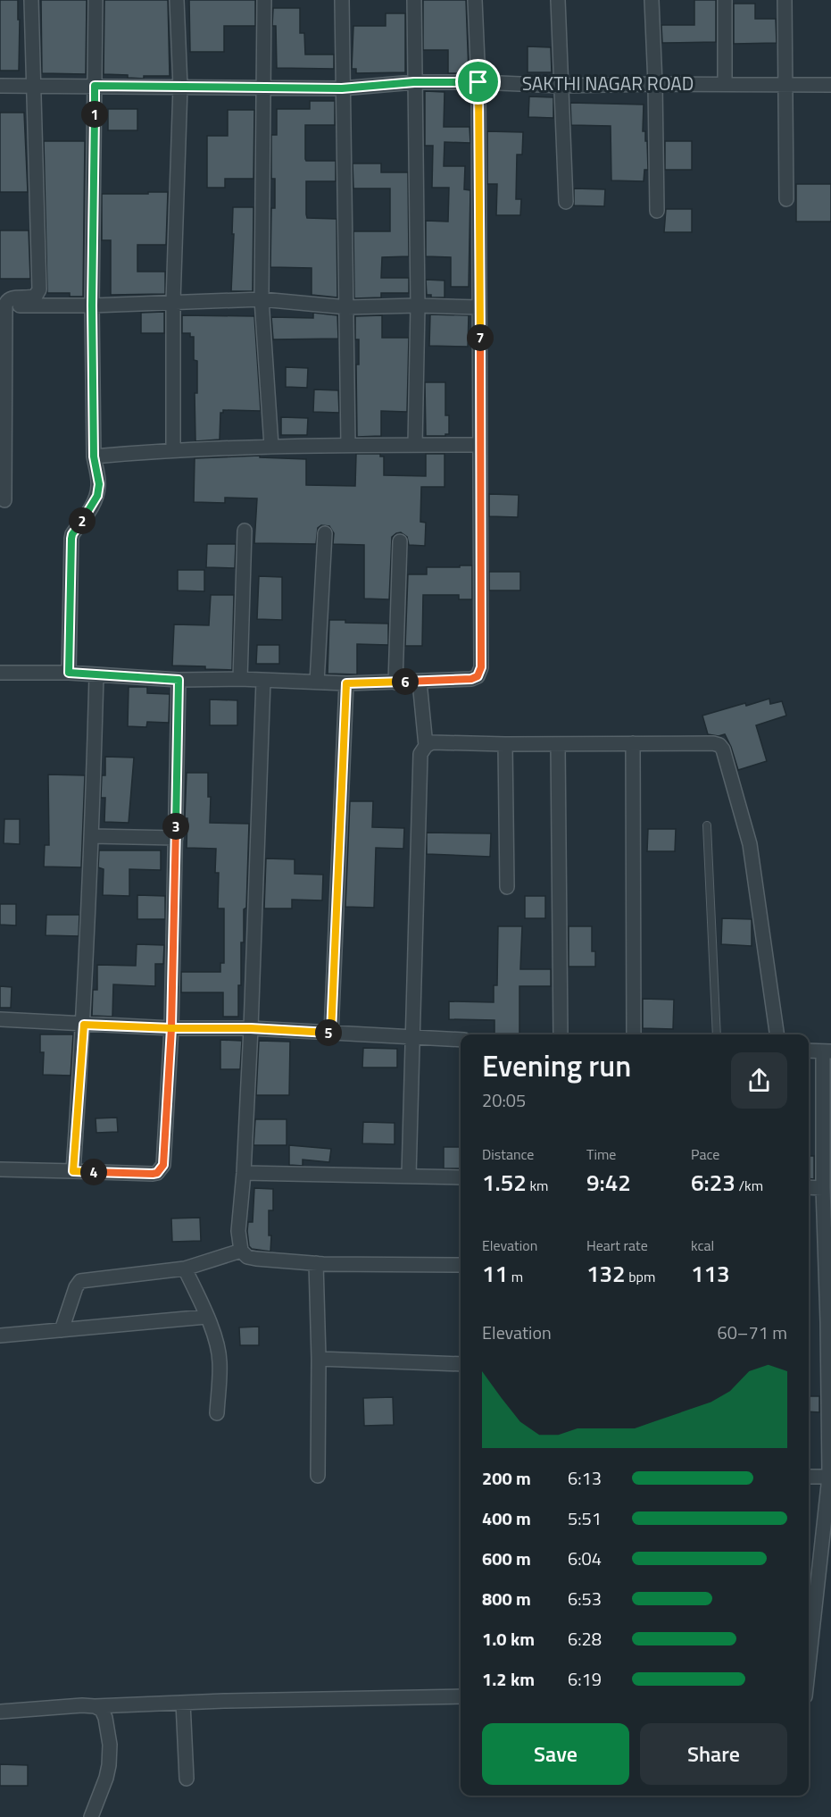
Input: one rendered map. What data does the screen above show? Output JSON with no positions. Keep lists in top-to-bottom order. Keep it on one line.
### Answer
{"streets":{"street":["SAKTHI NAGAR ROAD"]},"page":{"pins":["1","7","2","6","3","5","4"],"heading":["Evening run","20:05"],"stats":[["Distance","1.52 km"],["Time","9:42"],["Pace","6:23 /km"],["Elevation","11 m"],["Heart rate","132 bpm"],["kcal","113"]],"chart":["Elevation","60–71 m"],"list":[{"name":"200 m","note":"6:13"},{"name":"400 m","note":"5:51"},{"name":"600 m","note":"6:04"},{"name":"800 m","note":"6:53"},{"name":"1.0 km","note":"6:28"},{"name":"1.2 km","note":"6:19"}],"buttons":["Save","Share"]}}
